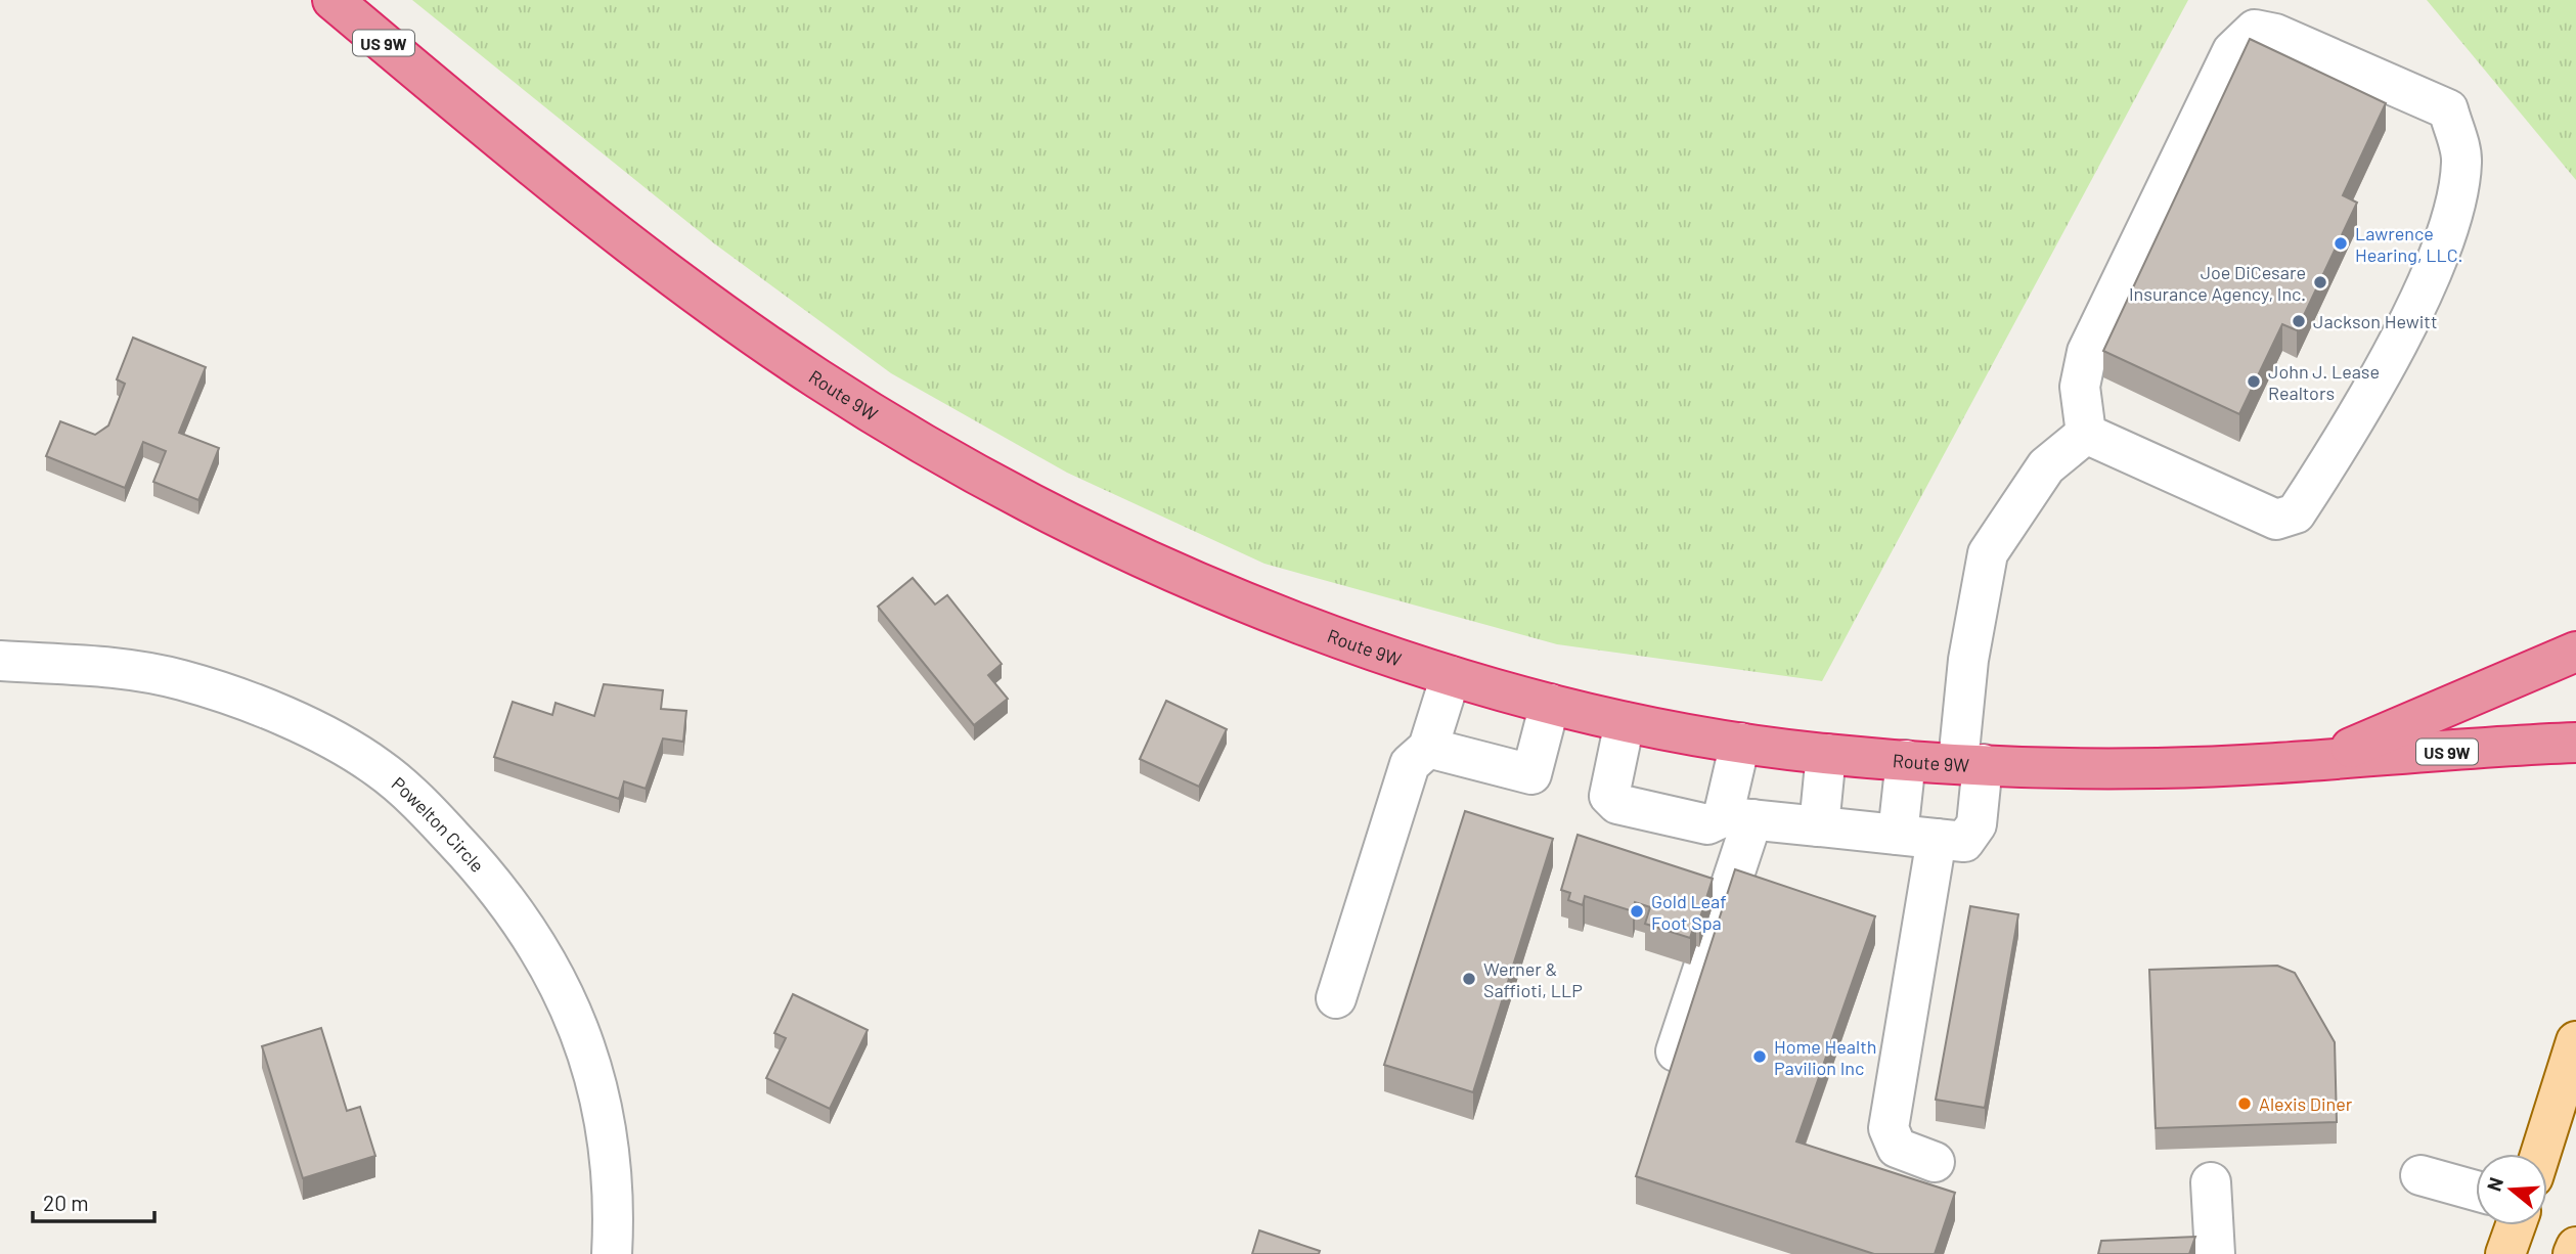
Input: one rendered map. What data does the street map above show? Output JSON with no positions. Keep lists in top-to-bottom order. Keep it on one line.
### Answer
{"streets":{"highway":["US 9W","Route 9W"],"street":["Powelton Circle"]},"places":["Lawrence Hearing, LLC.","Joe DiCesare Insurance Agency, Inc.","Jackson Hewitt","John J. Lease Realtors","Gold Leaf Foot Spa","Werner & Saffioti, LLP","Home Health Pavilion Inc","Alexis Diner"],"scale_bar":"20 m","north":"left"}
